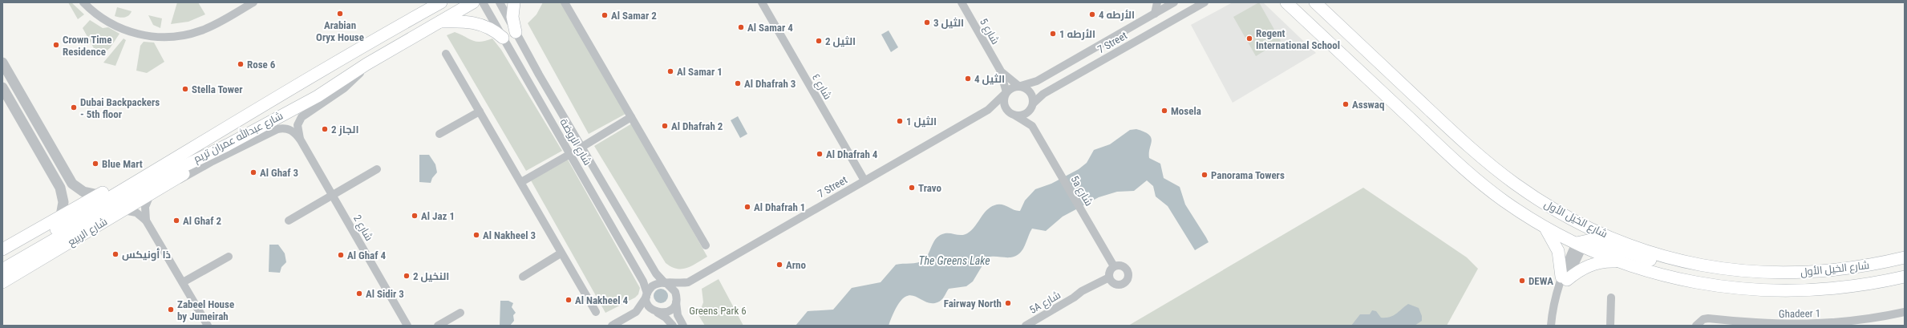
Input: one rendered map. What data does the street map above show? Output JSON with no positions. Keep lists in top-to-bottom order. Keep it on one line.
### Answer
{"streets":{"main road":["شارع عبدالله عمران تريم","شارع الخيل الأول","شارع الربيع"],"street":["شارع 5","7 Street","شارع ٤","شارع الروضة","5a شارع","شارع 2","5A شارع","Ghadeer 1"]},"crossings":[["شارع 5","7 Street"],["شارع 5","5a شارع"],["7 Street","شارع ٤"],["7 Street","5a شارع"],["شارع عبدالله عمران تريم","شارع الربيع"],["5a شارع","5A شارع"],["شارع 2","شارع الربيع"]],"water":["The Greens Lake"],"parks":["Greens Park 6"],"places":["Arabian Oryx House","الأرطه 4","Al Samar 2","الثيل 3","Al Samar 4","الأرطه 1","Regent International School","الثيل 2","Crown Time Residence","Rose 6","Al Samar 1","الثيل 4","Al Dhafrah 3","Stella Tower","Asswaq","Dubai Backpackers - 5th floor","Mosela","الثيل 1","Al Dhafrah 2","الجاز 2","Al Dhafrah 4","Blue Mart","Al Ghaf 3","Panorama Towers","Travo","Al Dhafrah 1","Al Jaz 1","Al Ghaf 2","Al Nakheel 3","ذا أونيكس","Al Ghaf 4","Arno","النخيل 2","DEWA","Al Sidir 3","Al Nakheel 4","Fairway North","Zabeel House by Jumeirah"]}
